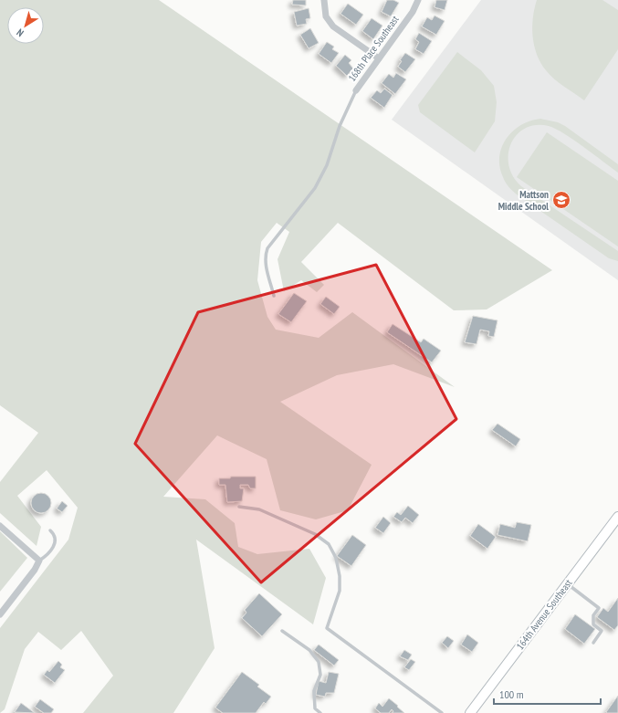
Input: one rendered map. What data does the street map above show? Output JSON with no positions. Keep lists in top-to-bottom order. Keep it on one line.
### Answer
{"streets":{"street":["168th Place Southeast","164th Avenue Southeast"]},"places":{"school or university":["Mattson Middle School"]},"scale_bar":"100 m","north":"bottom left"}
